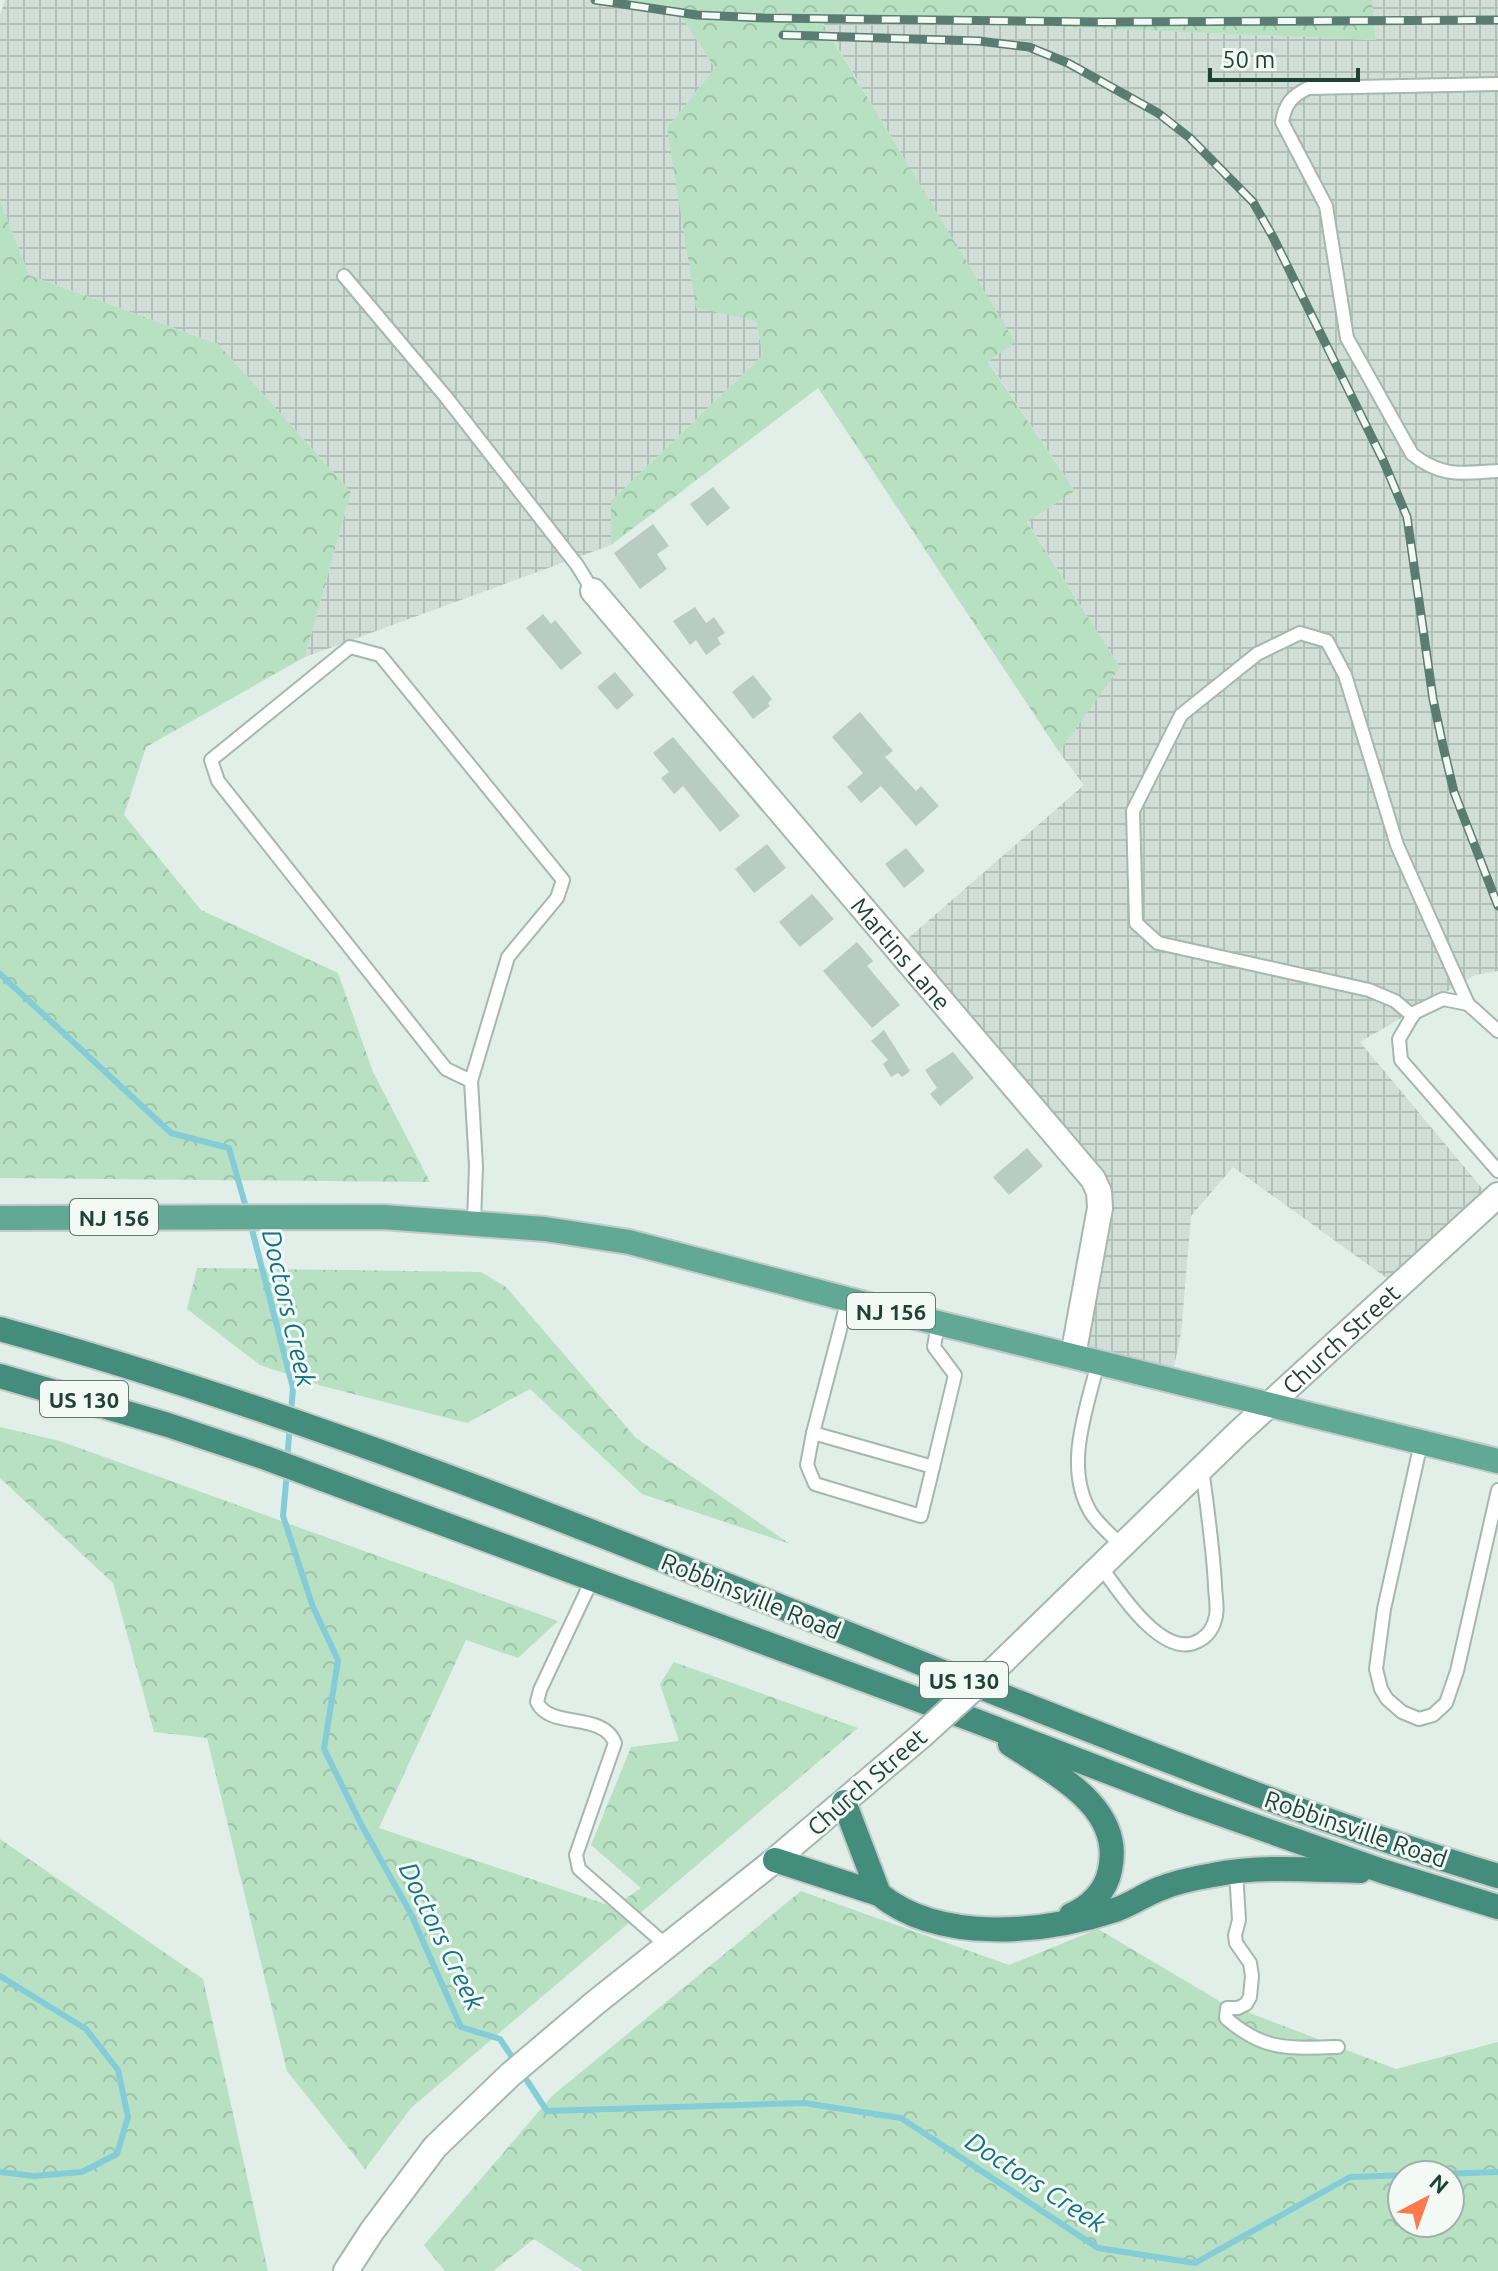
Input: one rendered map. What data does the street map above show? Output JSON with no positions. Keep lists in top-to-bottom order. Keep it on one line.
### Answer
{"streets":{"highway":["US 130","Robbinsville Road"],"main road":["NJ 156"],"street":["Martins Lane","Church Street"]},"crossings":[["Martins Lane","NJ 156"],["NJ 156","Church Street"]],"water":["Doctors Creek"],"scale_bar":"50 m","north":"top right"}
